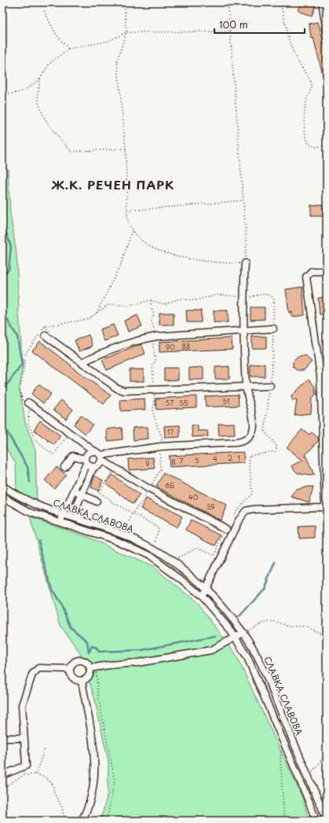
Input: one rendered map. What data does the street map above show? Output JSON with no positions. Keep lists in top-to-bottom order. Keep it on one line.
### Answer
{"streets":{"street":["СЛАВКА СЛАВОВА"]},"districts":["Ж.К. РЕЧЕН ПАРК"],"house_numbers":["88","90","51","57","55","17","2","1","4","5","7","8","9","6Б","40","39"],"scale_bar":"100 m"}
